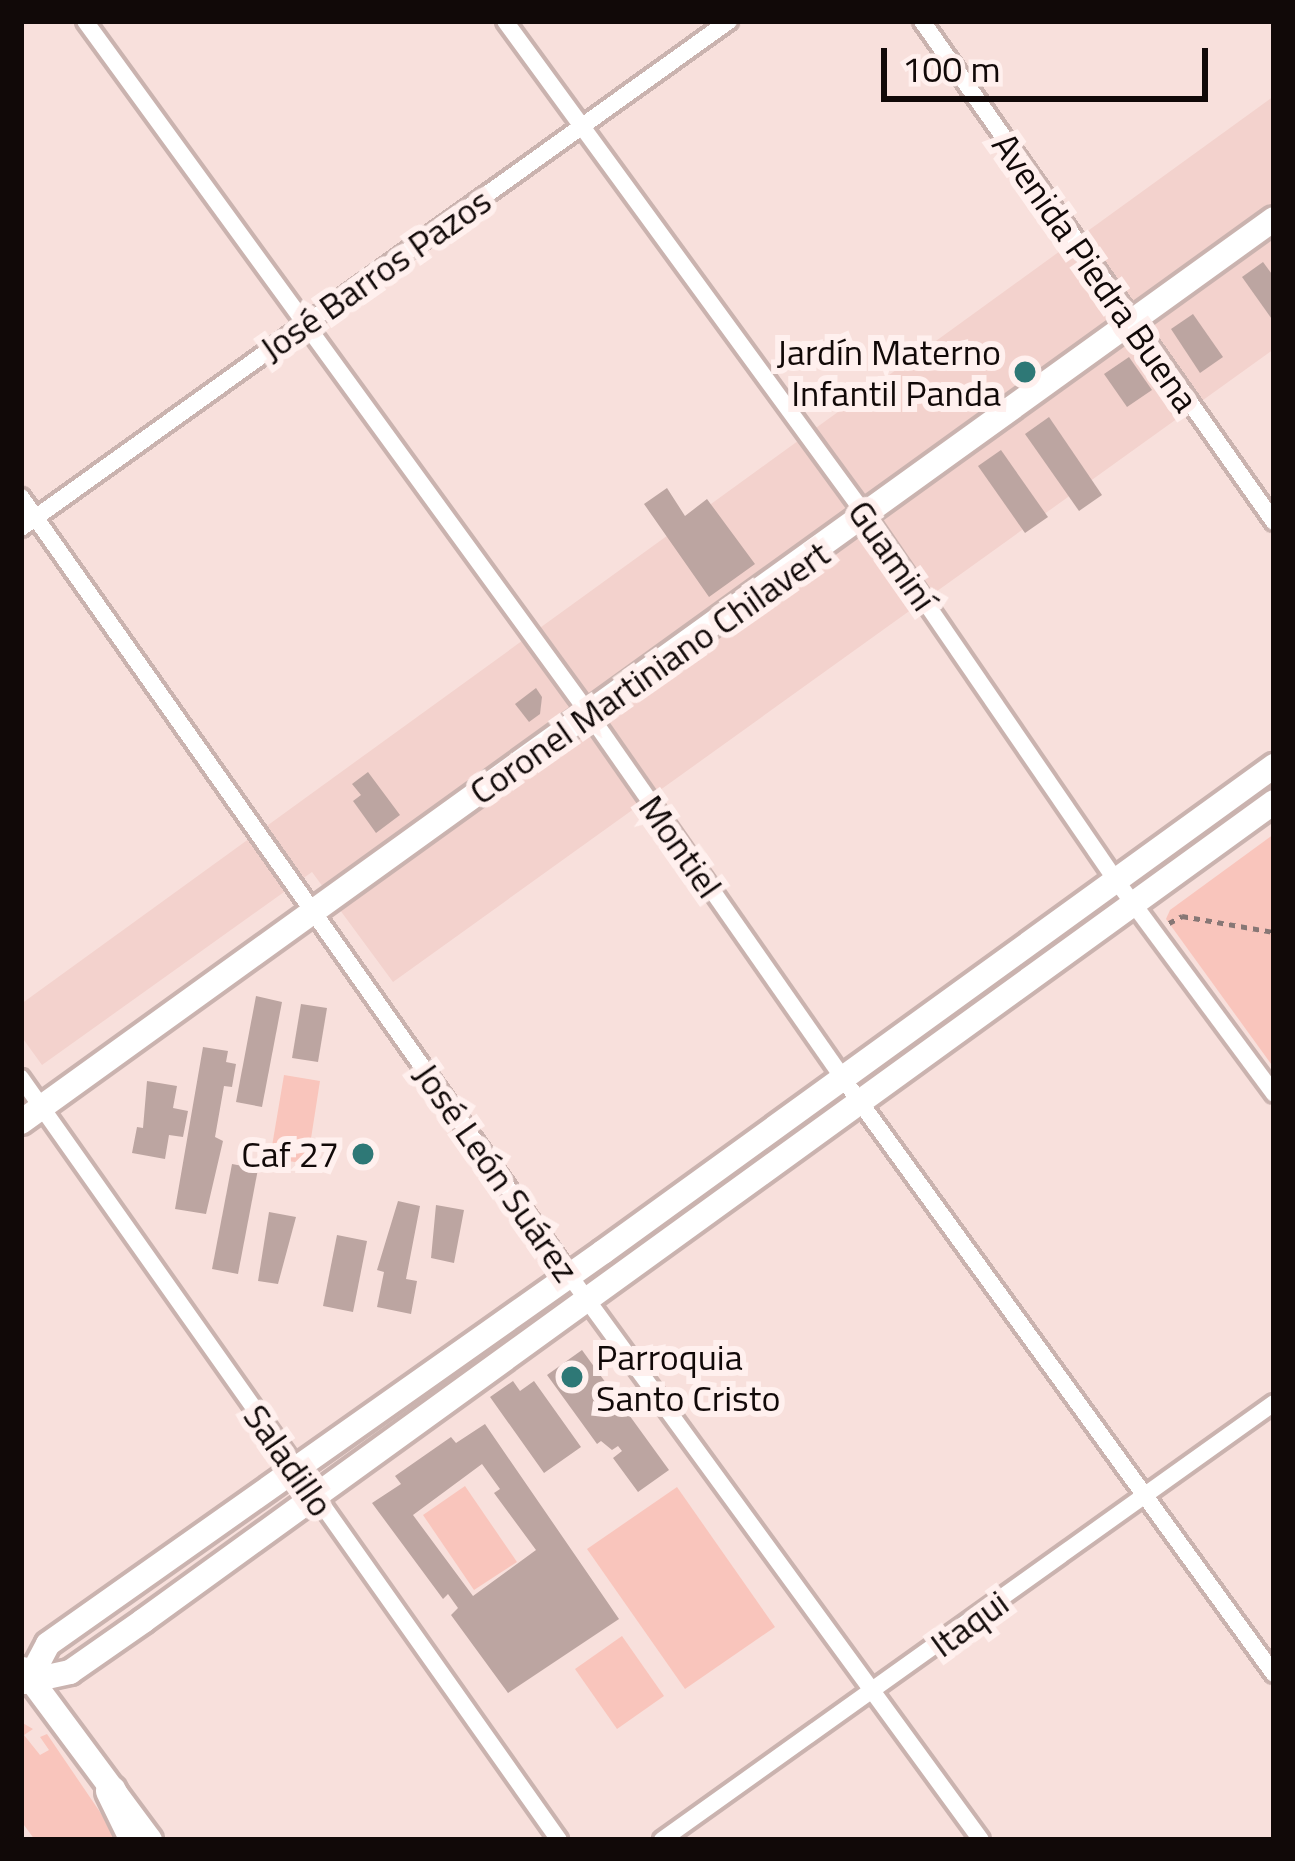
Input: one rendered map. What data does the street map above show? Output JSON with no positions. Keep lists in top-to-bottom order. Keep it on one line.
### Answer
{"streets":{"main road":["Coronel Martiniano Chilavert"],"street":["Avenida Piedra Buena","José Barros Pazos","Guaminí","Montiel","José León Suárez","Saladillo","Itaqui"]},"crossings":[["Avenida Piedra Buena","Coronel Martiniano Chilavert"],["José Barros Pazos","Guaminí"],["José Barros Pazos","Montiel"],["José Barros Pazos","José León Suárez"],["Guaminí","Coronel Martiniano Chilavert"],["Coronel Martiniano Chilavert","Montiel"],["Coronel Martiniano Chilavert","José León Suárez"],["Coronel Martiniano Chilavert","Saladillo"],["Montiel","Itaqui"],["José León Suárez","Itaqui"]],"places":["Jardín Materno Infantil Panda","Caf 27","Parroquia Santo Cristo"],"scale_bar":"100 m"}
